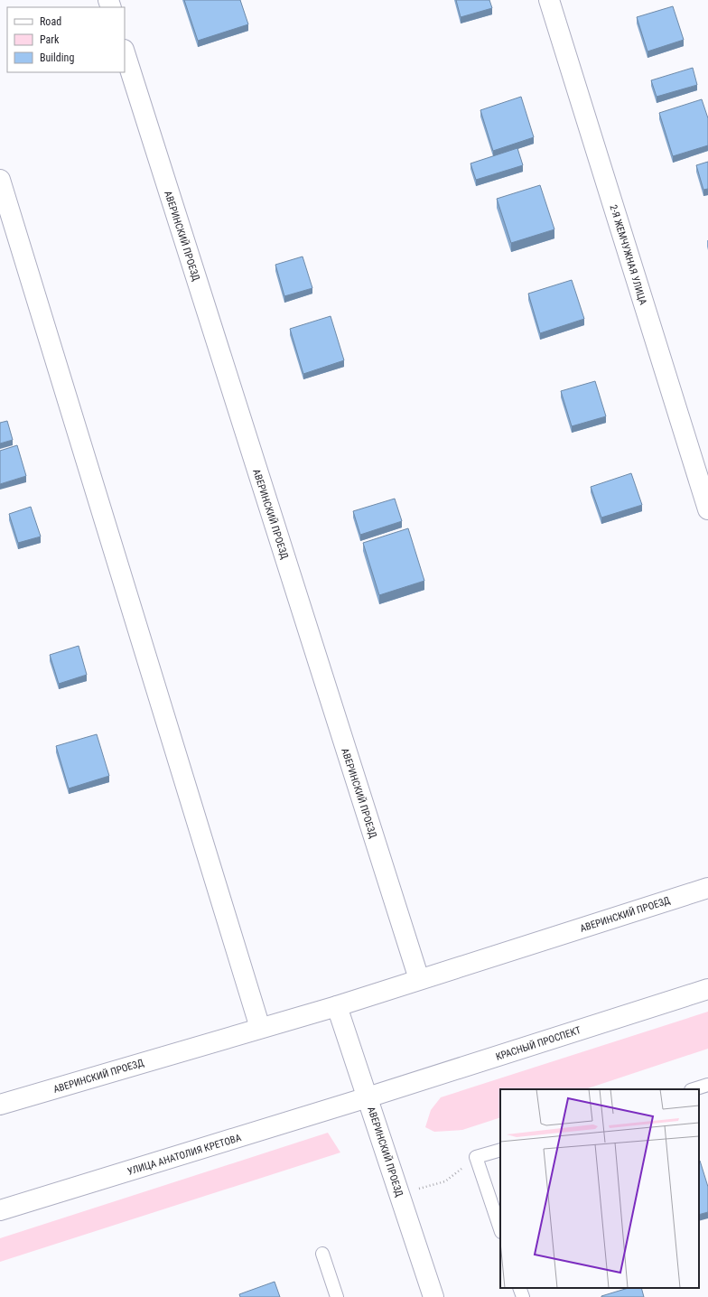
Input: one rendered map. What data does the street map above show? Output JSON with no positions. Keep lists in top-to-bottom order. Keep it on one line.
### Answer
{"streets":{"street":["АВЕРИНСКИЙ ПРОЕЗД","2-Я ЖЕМЧУЖНАЯ УЛИЦА","КРАСНЫЙ ПРОСПЕКТ","УЛИЦА АНАТОЛИЯ КРЕТОВА"]},"crossings":[["АВЕРИНСКИЙ ПРОЕЗД","КРАСНЫЙ ПРОСПЕКТ"],["АВЕРИНСКИЙ ПРОЕЗД","УЛИЦА АНАТОЛИЯ КРЕТОВА"],["КРАСНЫЙ ПРОСПЕКТ","УЛИЦА АНАТОЛИЯ КРЕТОВА"]],"legend":["Road","Park","Building"]}
